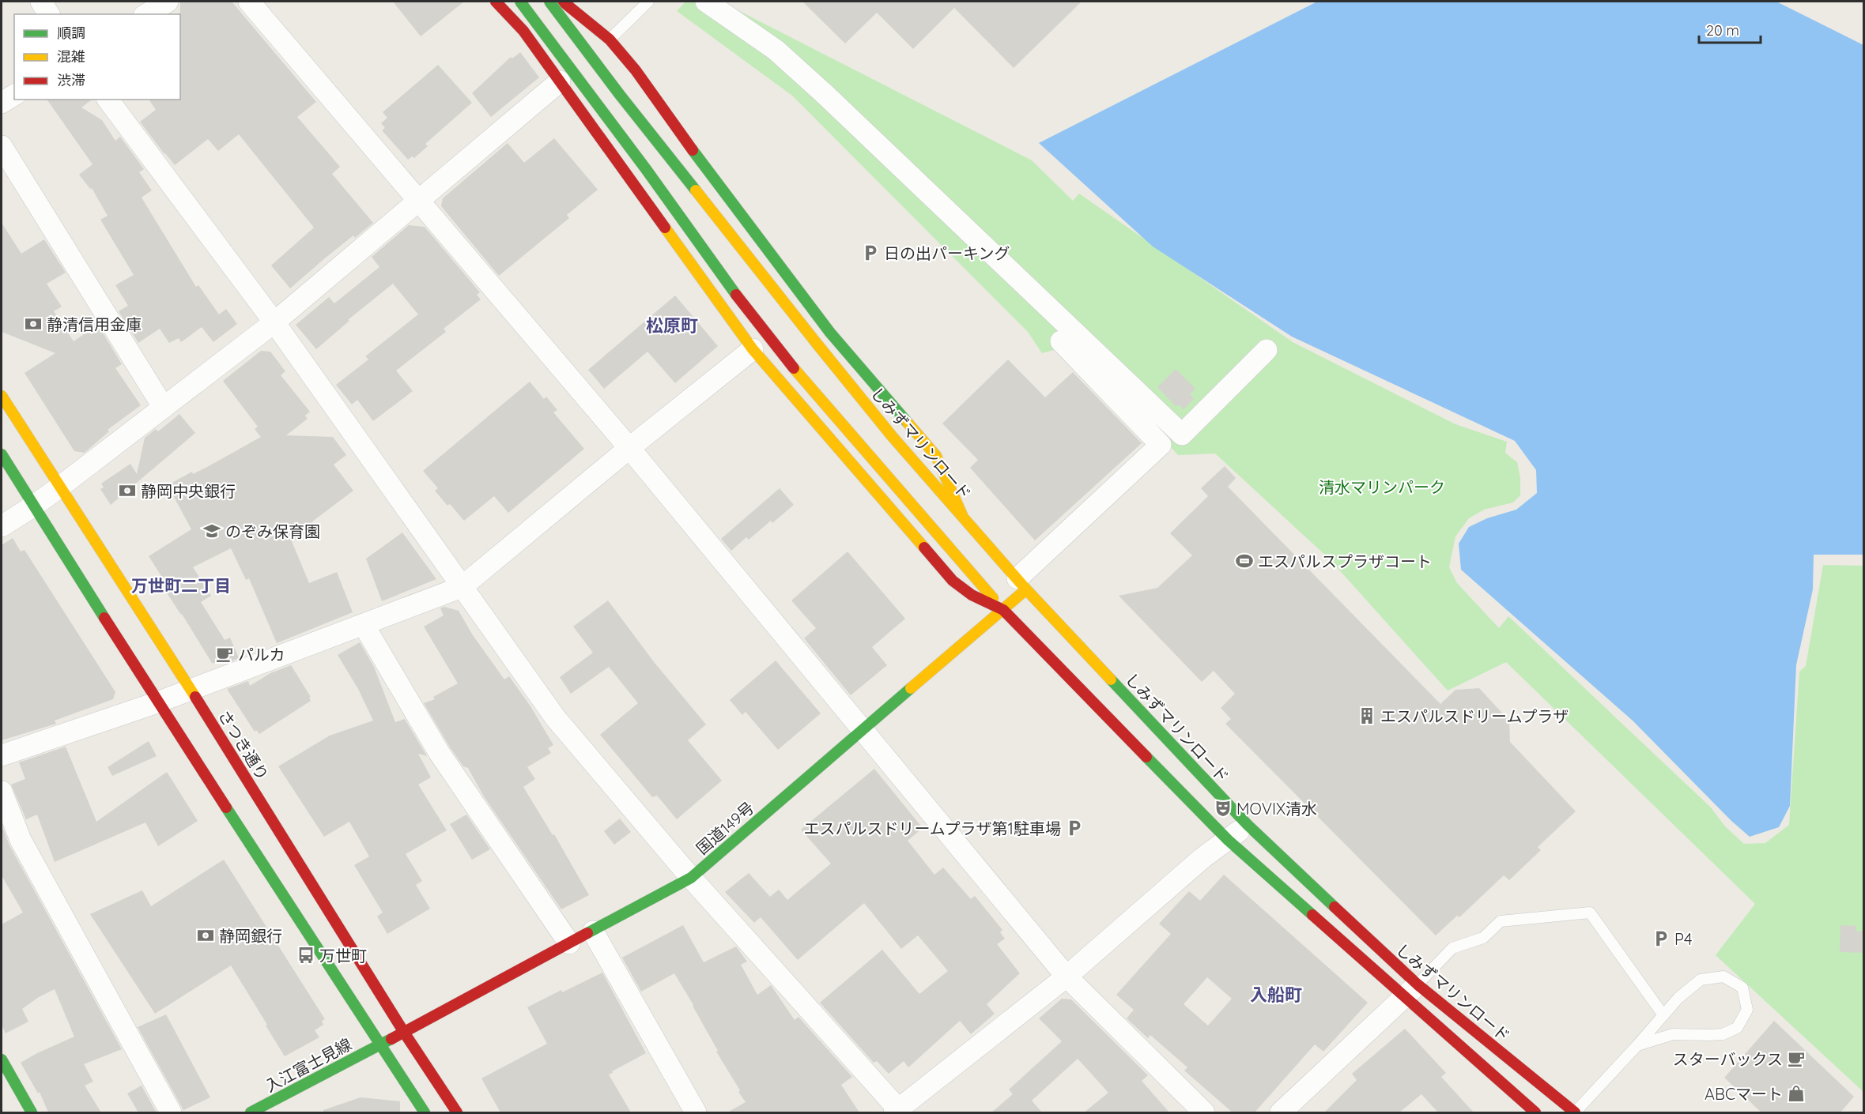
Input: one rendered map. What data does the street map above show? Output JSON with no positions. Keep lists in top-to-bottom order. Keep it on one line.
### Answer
{"streets":{"main road":["しみずマリンロード","さつき通り","国道149号","入江富士見線"]},"crossings":[["しみずマリンロード","国道149号"],["さつき通り","国道149号"],["さつき通り","入江富士見線"],["国道149号","入江富士見線"]],"districts":["松原町","万世町二丁目","入船町"],"parks":["清水マリンパーク"],"places":{"parking":["日の出パーキング","エスパルスドリームプラザ第1駐車場","P4"],"bank":["静清信用金庫","静岡中央銀行","静岡銀行"],"school or university":["のぞみ保育園"],"sports":["エスパルスプラザコート"],"cafe":["パルカ","スターバックス"],"building":["エスパルスドリームプラザ"],"theatre":["MOVIX清水"],"bus stop":["万世町"],"shop":["ABCマート"]},"legend":["順調","混雑","渋滞"],"scale_bar":"20 m"}
